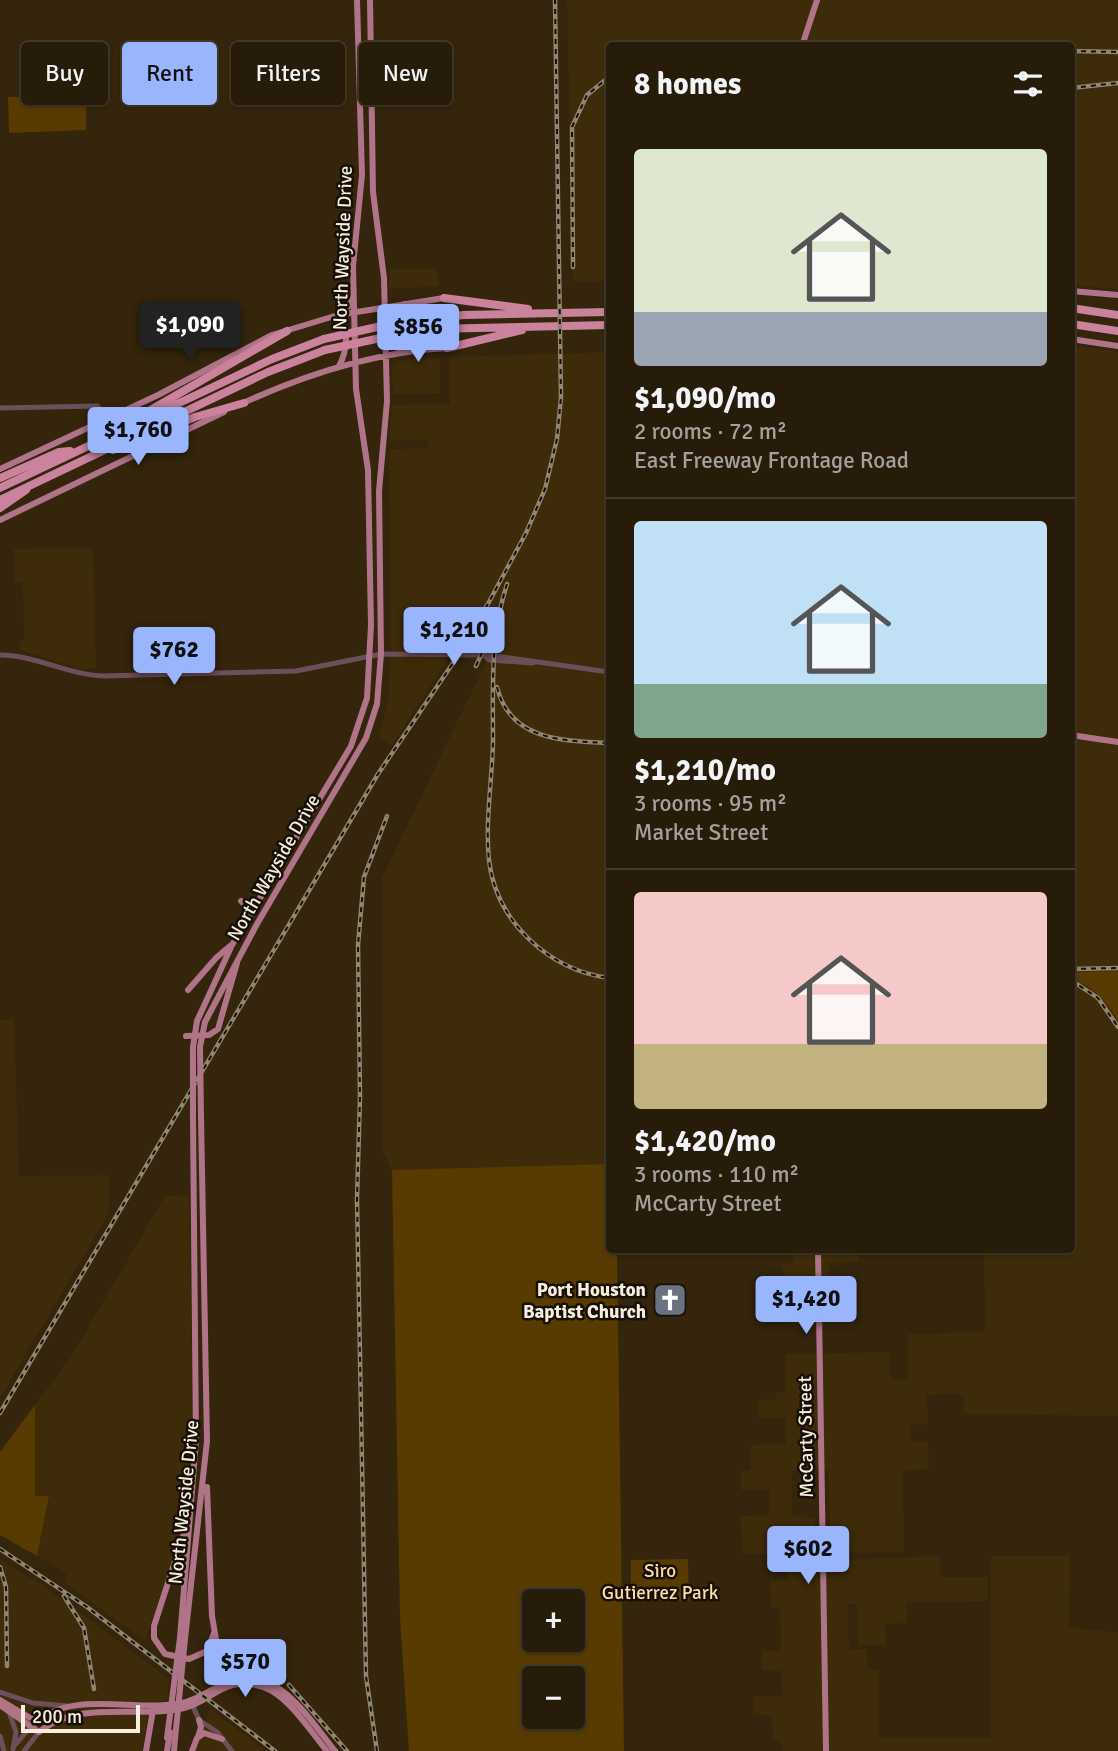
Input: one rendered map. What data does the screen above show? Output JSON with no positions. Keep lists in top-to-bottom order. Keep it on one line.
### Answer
{"streets":{"main road":["North Wayside Drive","McCarty Street"]},"parks":["Siro Gutierrez Park"],"places":{"church":["Port Houston Baptist Church"]},"scale_bar":"200 m","page":{"chip":["Buy","Rent","Filters","New"],"heading":"8 homes","list":[{"name":"$1,090/mo","note":"2 rooms · 72 m² · East Freeway Frontage Road"},{"name":"$1,210/mo","note":"3 rooms · 95 m² · Market Street"},{"name":"$1,420/mo","note":"3 rooms · 110 m² · McCarty Street"}],"price":["$1,090","$856","$1,760","$1,210","$762","$1,420","$602","$570"],"map_buttons":["+","−"],"scale":"200 m"}}
